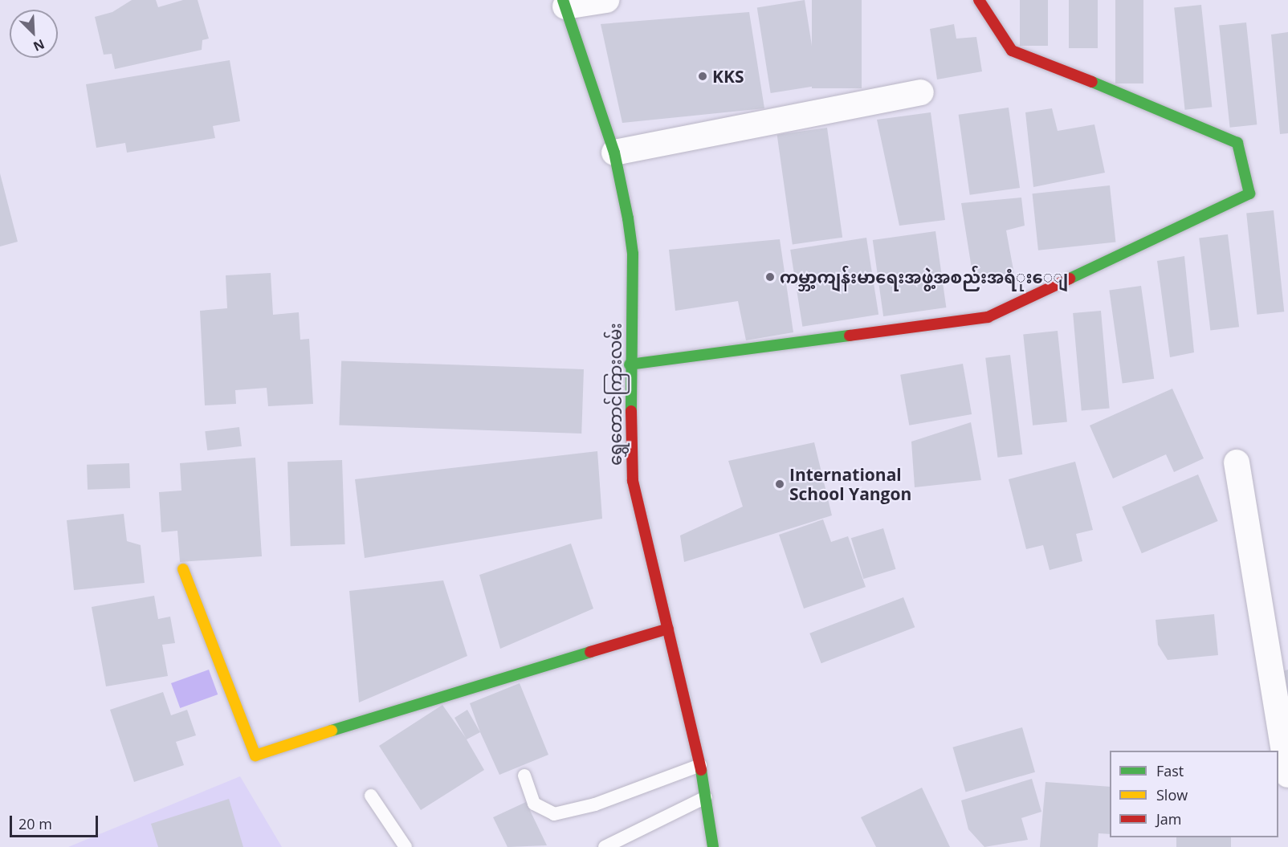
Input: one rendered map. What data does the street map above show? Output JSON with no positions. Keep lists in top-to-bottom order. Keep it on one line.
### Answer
{"streets":{"street":["ရွှေတောင်ကြားလမ်း"]},"places":["KKS","ကမ္ဘာ့ကျန်းမာရေးအဖွဲ့အစည်းအရံုးေျ","International School Yangon"],"legend":["Fast","Slow","Jam"],"scale_bar":"20 m","north":"bottom right"}
